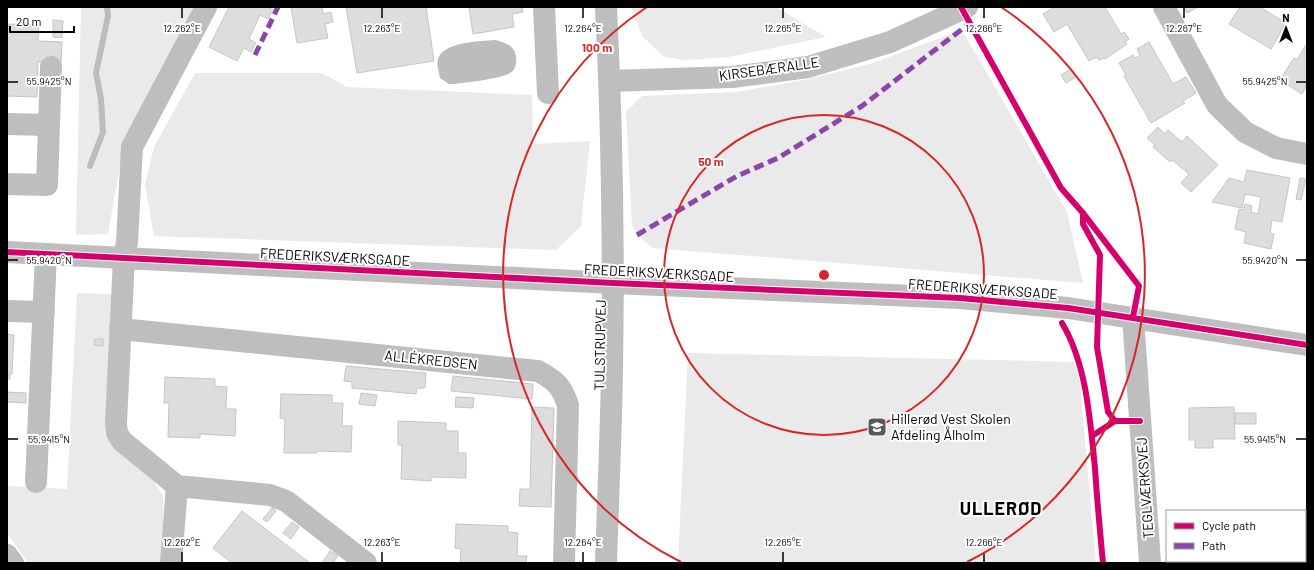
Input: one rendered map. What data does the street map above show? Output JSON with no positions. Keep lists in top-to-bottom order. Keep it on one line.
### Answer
{"streets":{"street":["KIRSEBÆRALLE","FREDERIKSVÆRKSGADE","TULSTRUPVEJ","ALLÉKREDSEN","TEGLVÆRKSVEJ"]},"crossings":[["KIRSEBÆRALLE","TULSTRUPVEJ"],["FREDERIKSVÆRKSGADE","TULSTRUPVEJ"],["FREDERIKSVÆRKSGADE","TEGLVÆRKSVEJ"]],"districts":["ULLERØD"],"places":{"school or university":["Hillerød Vest Skolen Afdeling Ålholm"]},"legend":["Cycle path","Path"],"scale_bar":"20 m","north":"top","coordinates":["12.262°E","12.263°E","12.264°E","12.265°E","12.266°E","12.267°E","55.9425°N","55.9420°N","55.9415°N"],"rings":["100 m","50 m"]}
